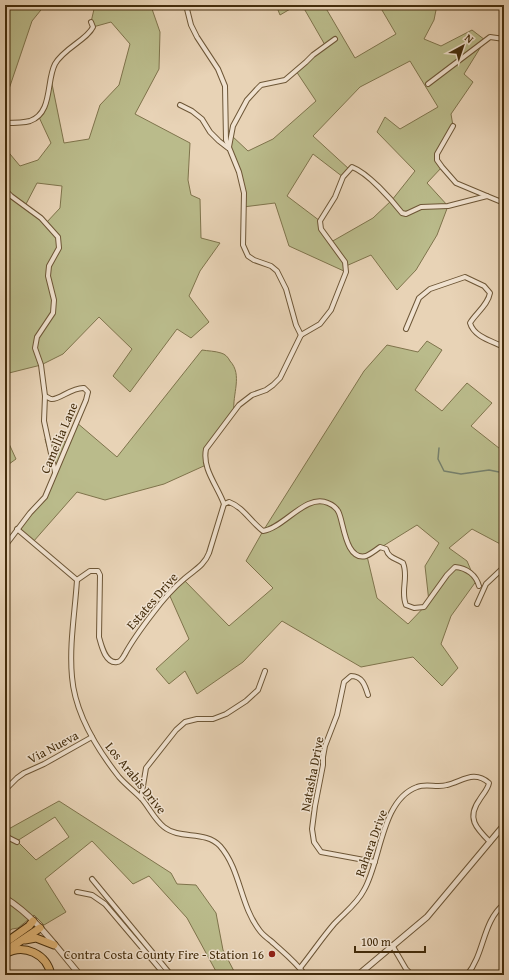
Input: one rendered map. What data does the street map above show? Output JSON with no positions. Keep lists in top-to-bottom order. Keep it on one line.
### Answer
{"streets":{"street":["Camellia Lane","Estates Drive","Via Nueva","Natasha Drive","Los Arabis Drive","Rahara Drive"]},"crossings":[["Estates Drive","Los Arabis Drive"],["Via Nueva","Los Arabis Drive"],["Natasha Drive","Rahara Drive"],["Los Arabis Drive","Rahara Drive"]],"places":["Contra Costa County Fire - Station 16"],"scale_bar":"100 m","north":"top right"}
